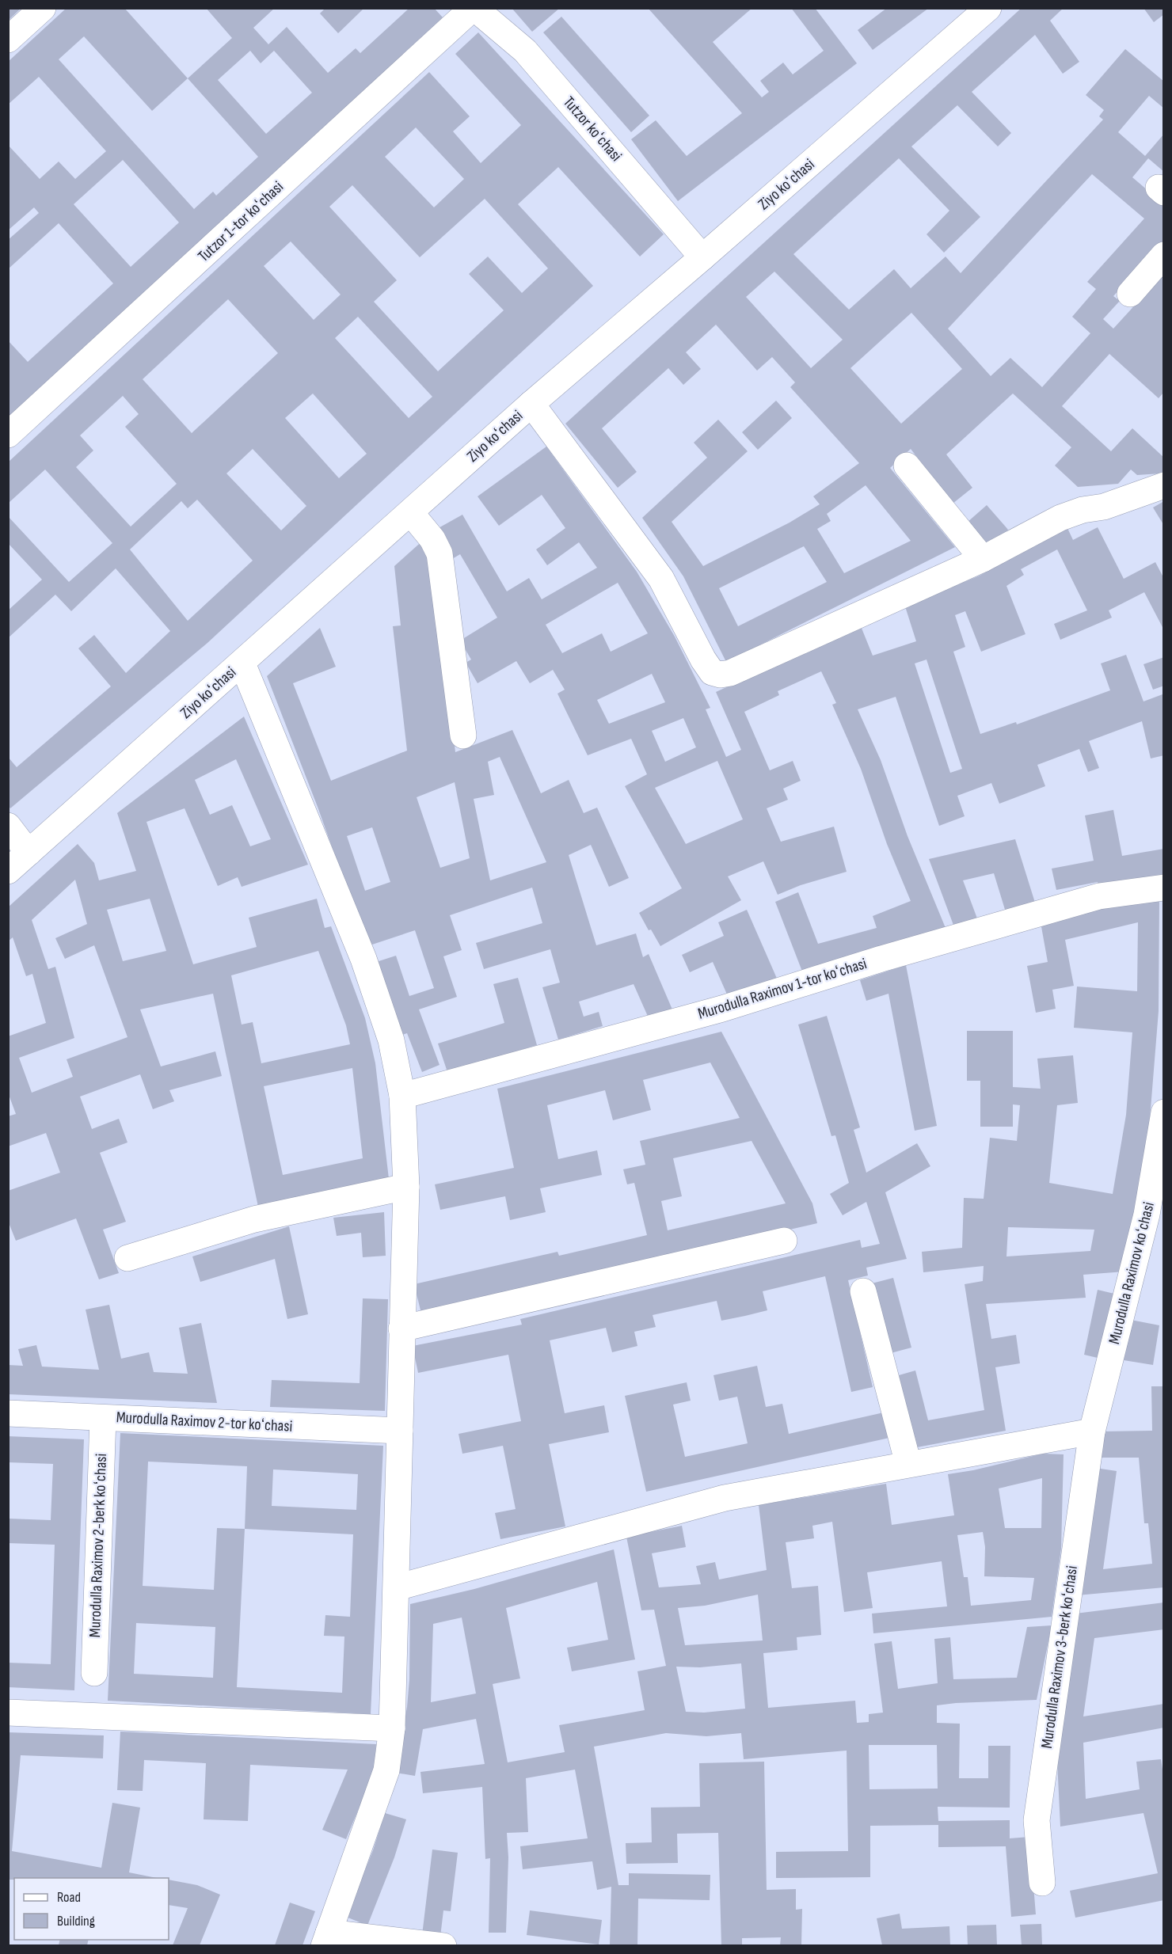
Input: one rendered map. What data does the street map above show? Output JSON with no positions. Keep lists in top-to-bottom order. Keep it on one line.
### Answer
{"streets":{"street":["Tutzor koʻchasi","Ziyo koʻchasi","Tutzor 1-tor koʻchasi","Murodulla Raximov 1-tor koʻchasi","Murodulla Raximov koʻchasi","Murodulla Raximov 2-tor koʻchasi","Murodulla Raximov 2-berk koʻchasi","Murodulla Raximov 3-berk koʻchasi"]},"crossings":[["Tutzor koʻchasi","Ziyo koʻchasi"],["Tutzor koʻchasi","Tutzor 1-tor koʻchasi"],["Murodulla Raximov koʻchasi","Murodulla Raximov 3-berk koʻchasi"],["Murodulla Raximov 2-tor koʻchasi","Murodulla Raximov 2-berk koʻchasi"]],"legend":["Road","Building"]}
